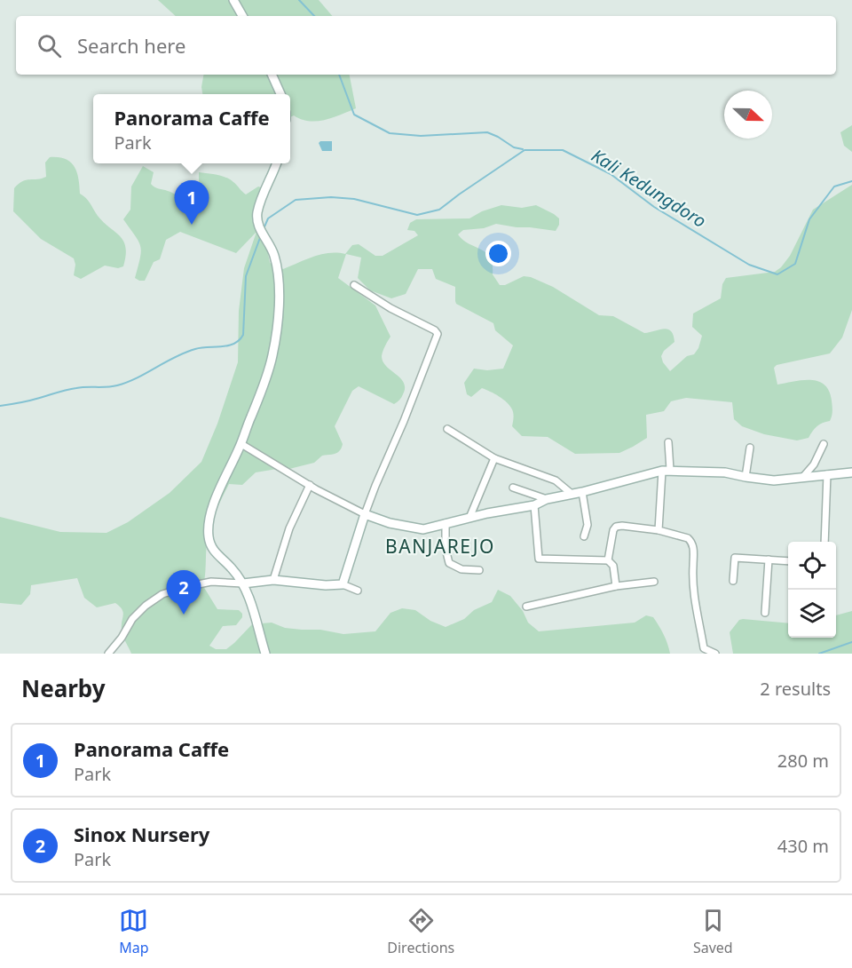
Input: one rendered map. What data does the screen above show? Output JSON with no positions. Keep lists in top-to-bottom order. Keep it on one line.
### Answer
{"districts":["BANJAREJO"],"water":["Kali Kedungdoro"],"north":"right","page":{"search":"Search here","popup":["Panorama Caffe","Park"],"pins":["1","2"],"heading":["Nearby","2 results"],"list":[{"mark":"1","name":"Panorama Caffe","note":"Park","value":"280 m"},{"mark":"2","name":"Sinox Nursery","note":"Park","value":"430 m"}],"nav":["Map","Directions","Saved"]}}
